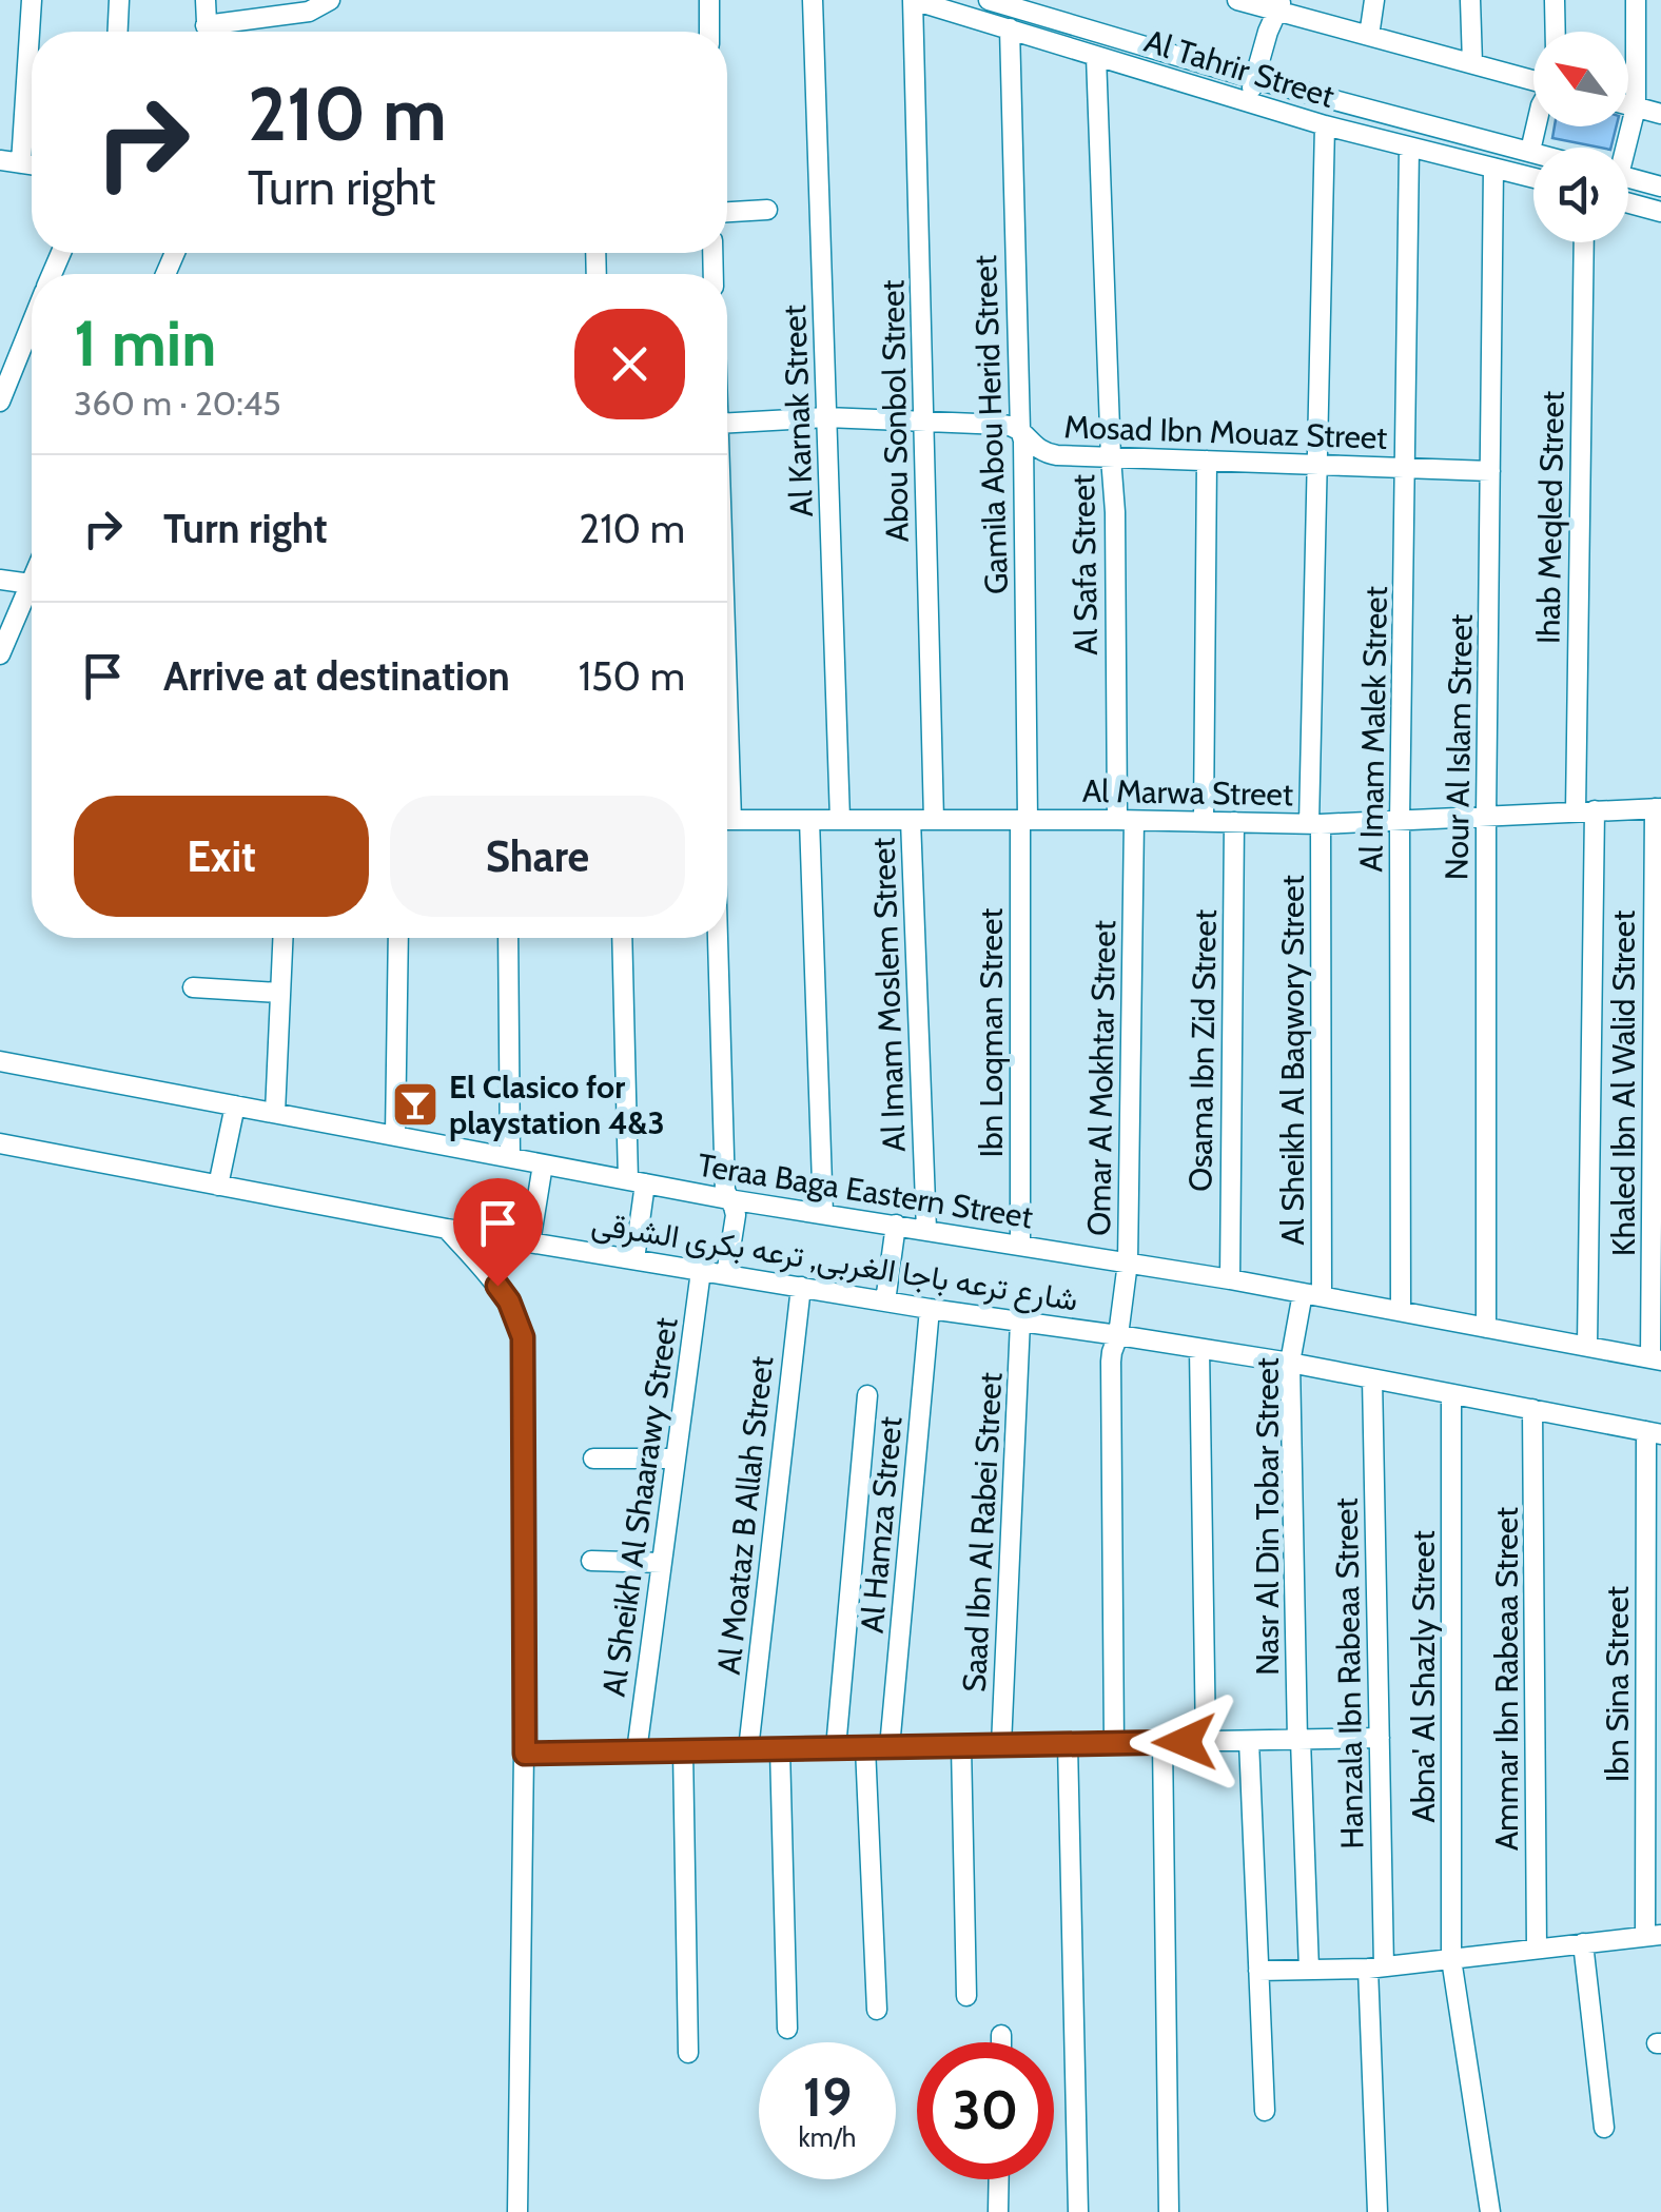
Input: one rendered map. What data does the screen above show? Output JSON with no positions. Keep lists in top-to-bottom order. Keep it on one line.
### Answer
{"streets":{"street":["Al Tahrir Street","Al Karnak Street","Abou Sonbol Street","Gamila Abou Herid Street","Mosad Ibn Mouaz Street","Ihab Meqled Street","Al Safa Street","Al Imam Malek Street","Nour Al Islam Street","Al Marwa Street","Al Imam Moslem Street","Ibn Loqman Street","Osama Ibn Zid Street","Al Sheikh Al Baqwory Street","Omar Al Mokhtar Street","Khaled Ibn Al Walid Street","Teraa Baga Eastern Street","شارع ترعه باجا الغربى, ترعه بكرى الشرقى","Al Sheikh Al Shaarawy Street","Al Moataz B Allah Street","Nasr Al Din Tobar Street","Al Hamza Street","Saad Ibn Al Rabei Street","Hanzala Ibn Rabeaa Street","Abna' Al Shazly Street","Ammar Ibn Rabeaa Street","Ibn Sina Street"]},"crossings":[["Al Tahrir Street","Abou Sonbol Street"],["Al Tahrir Street","Gamila Abou Herid Street"],["Al Tahrir Street","Al Safa Street"],["Al Tahrir Street","Al Imam Malek Street"],["Al Tahrir Street","Nour Al Islam Street"],["Al Tahrir Street","Al Sheikh Al Baqwory Street"],["Al Karnak Street","Mosad Ibn Mouaz Street"],["Al Karnak Street","Al Marwa Street"],["Abou Sonbol Street","Mosad Ibn Mouaz Street"],["Abou Sonbol Street","Al Marwa Street"],["Gamila Abou Herid Street","Mosad Ibn Mouaz Street"],["Gamila Abou Herid Street","Al Marwa Street"],["Gamila Abou Herid Street","Ibn Loqman Street"],["Mosad Ibn Mouaz Street","Al Safa Street"],["Mosad Ibn Mouaz Street","Al Imam Malek Street"],["Mosad Ibn Mouaz Street","Nour Al Islam Street"],["Mosad Ibn Mouaz Street","Al Sheikh Al Baqwory Street"],["Ihab Meqled Street","Al Marwa Street"],["Ihab Meqled Street","Teraa Baga Eastern Street"],["Al Safa Street","Al Marwa Street"],["Al Safa Street","Omar Al Mokhtar Street"],["Al Imam Malek Street","Al Marwa Street"],["Al Imam Malek Street","Teraa Baga Eastern Street"],["Nour Al Islam Street","Al Marwa Street"],["Nour Al Islam Street","Teraa Baga Eastern Street"],["Al Marwa Street","Al Imam Moslem Street"],["Al Marwa Street","Ibn Loqman Street"],["Al Marwa Street","Osama Ibn Zid Street"],["Al Marwa Street","Al Sheikh Al Baqwory Street"],["Al Marwa Street","Omar Al Mokhtar Street"],["Al Marwa Street","Khaled Ibn Al Walid Street"],["Al Imam Moslem Street","Teraa Baga Eastern Street"],["Ibn Loqman Street","Teraa Baga Eastern Street"],["Osama Ibn Zid Street","Teraa Baga Eastern Street"],["Al Sheikh Al Baqwory Street","Teraa Baga Eastern Street"],["Al Sheikh Al Baqwory Street","Nasr Al Din Tobar Street"],["Omar Al Mokhtar Street","Teraa Baga Eastern Street"],["Omar Al Mokhtar Street","شارع ترعه باجا الغربى, ترعه بكرى الشرقى"],["Khaled Ibn Al Walid Street","Teraa Baga Eastern Street"],["Teraa Baga Eastern Street","Nasr Al Din Tobar Street"],["شارع ترعه باجا الغربى, ترعه بكرى الشرقى","Al Sheikh Al Shaarawy Street"],["شارع ترعه باجا الغربى, ترعه بكرى الشرقى","Al Moataz B Allah Street"],["شارع ترعه باجا الغربى, ترعه بكرى الشرقى","Nasr Al Din Tobar Street"],["شارع ترعه باجا الغربى, ترعه بكرى الشرقى","Al Hamza Street"],["شارع ترعه باجا الغربى, ترعه بكرى الشرقى","Saad Ibn Al Rabei Street"],["شارع ترعه باجا الغربى, ترعه بكرى الشرقى","Hanzala Ibn Rabeaa Street"],["شارع ترعه باجا الغربى, ترعه بكرى الشرقى","Abna' Al Shazly Street"],["شارع ترعه باجا الغربى, ترعه بكرى الشرقى","Ammar Ibn Rabeaa Street"],["شارع ترعه باجا الغربى, ترعه بكرى الشرقى","Ibn Sina Street"]],"places":{"bar":["El Clasico for playstation 4&3"]},"north":"top left","page":{"turn":["210 m","Turn right"],"heading":["1 min","360 m · 20:45"],"list":[{"name":"Turn right","value":"210 m"},{"name":"Arrive at destination","value":"150 m"}],"buttons":["Exit","Share"],"speed":"19 km/h","limit":"30"}}
